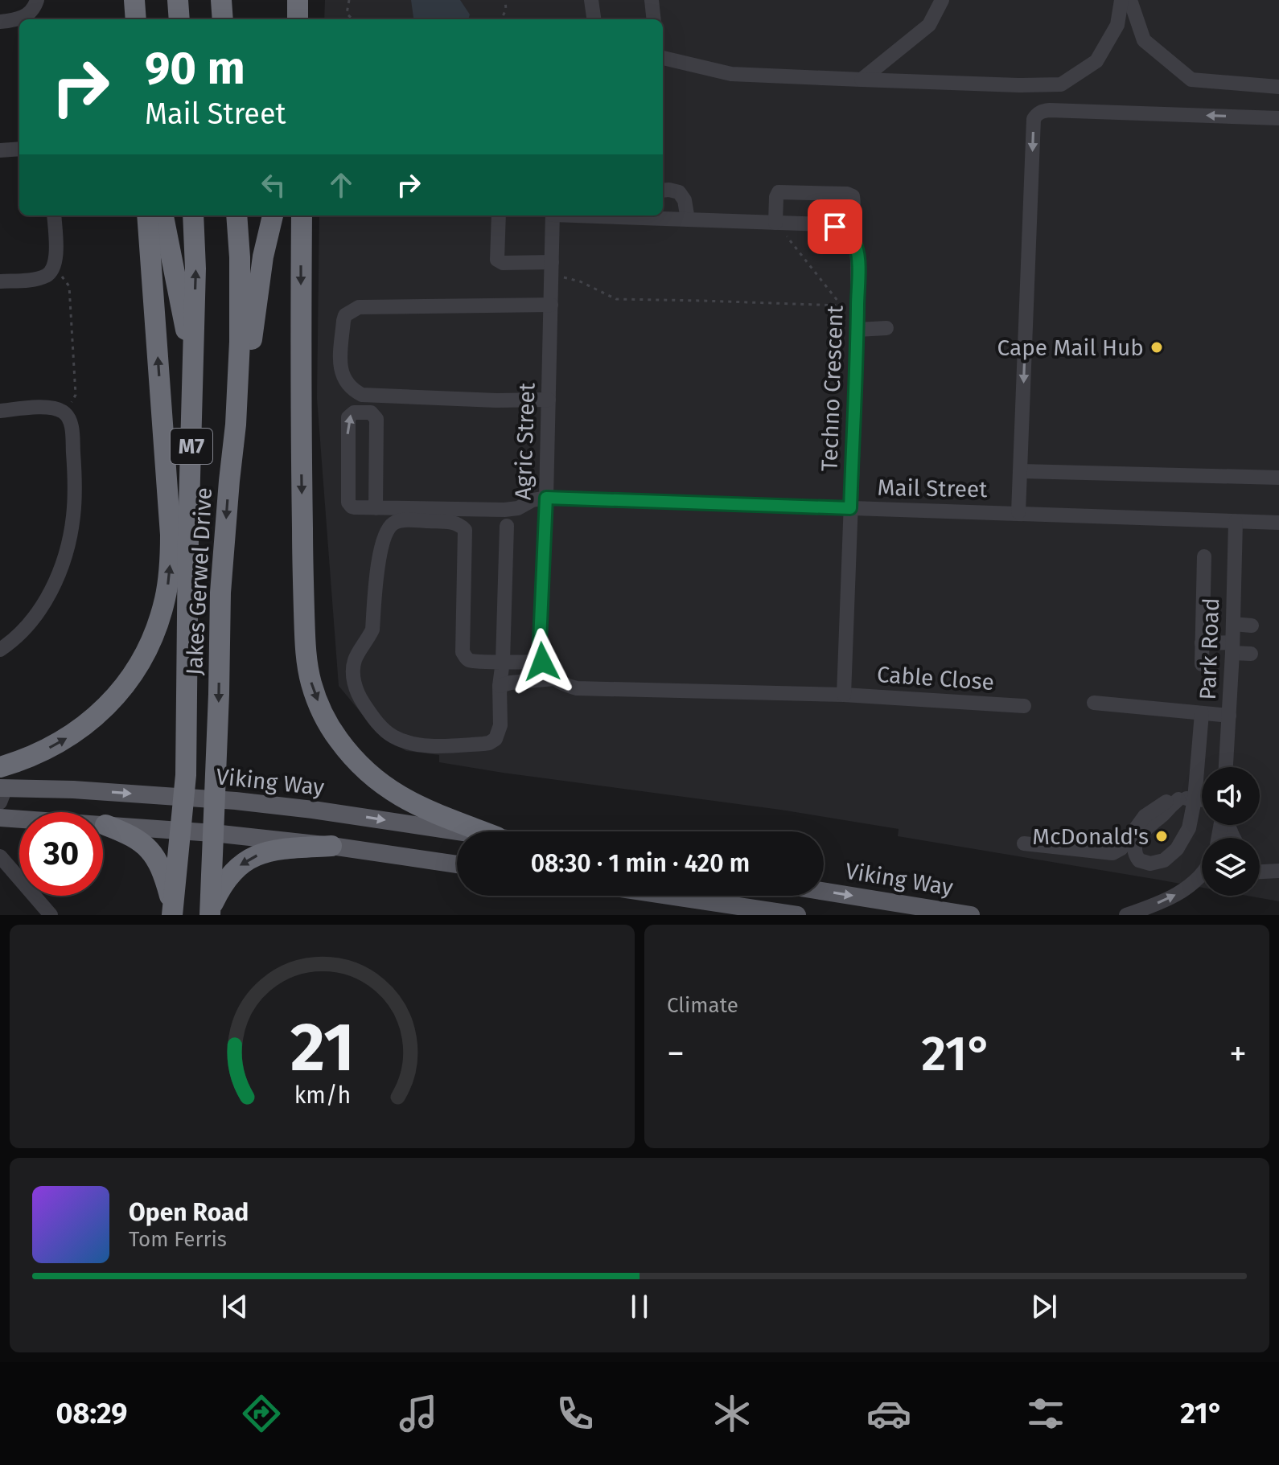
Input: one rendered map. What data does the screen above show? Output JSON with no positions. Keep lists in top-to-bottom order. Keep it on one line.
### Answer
{"streets":{"highway":["M7","Jakes Gerwel Drive"],"main road":["Viking Way"],"street":["Techno Crescent","Agric Street","Mail Street","Park Road","Cable Close"]},"crossings":[["Techno Crescent","Mail Street"],["Techno Crescent","Cable Close"],["Agric Street","Mail Street"],["Mail Street","Park Road"],["Jakes Gerwel Drive","Viking Way"]],"places":["Cape Mail Hub","McDonald's"],"page":{"turn":["90 m","Mail Street"],"limit":"30","trip":"08:30 · 1 min · 420 m","tile":"Climate","heat":["−","21°","+"],"song":["Open Road","Tom Ferris"],"tabs":["08:29","21°"],"gauge":["21","km/h"]}}
